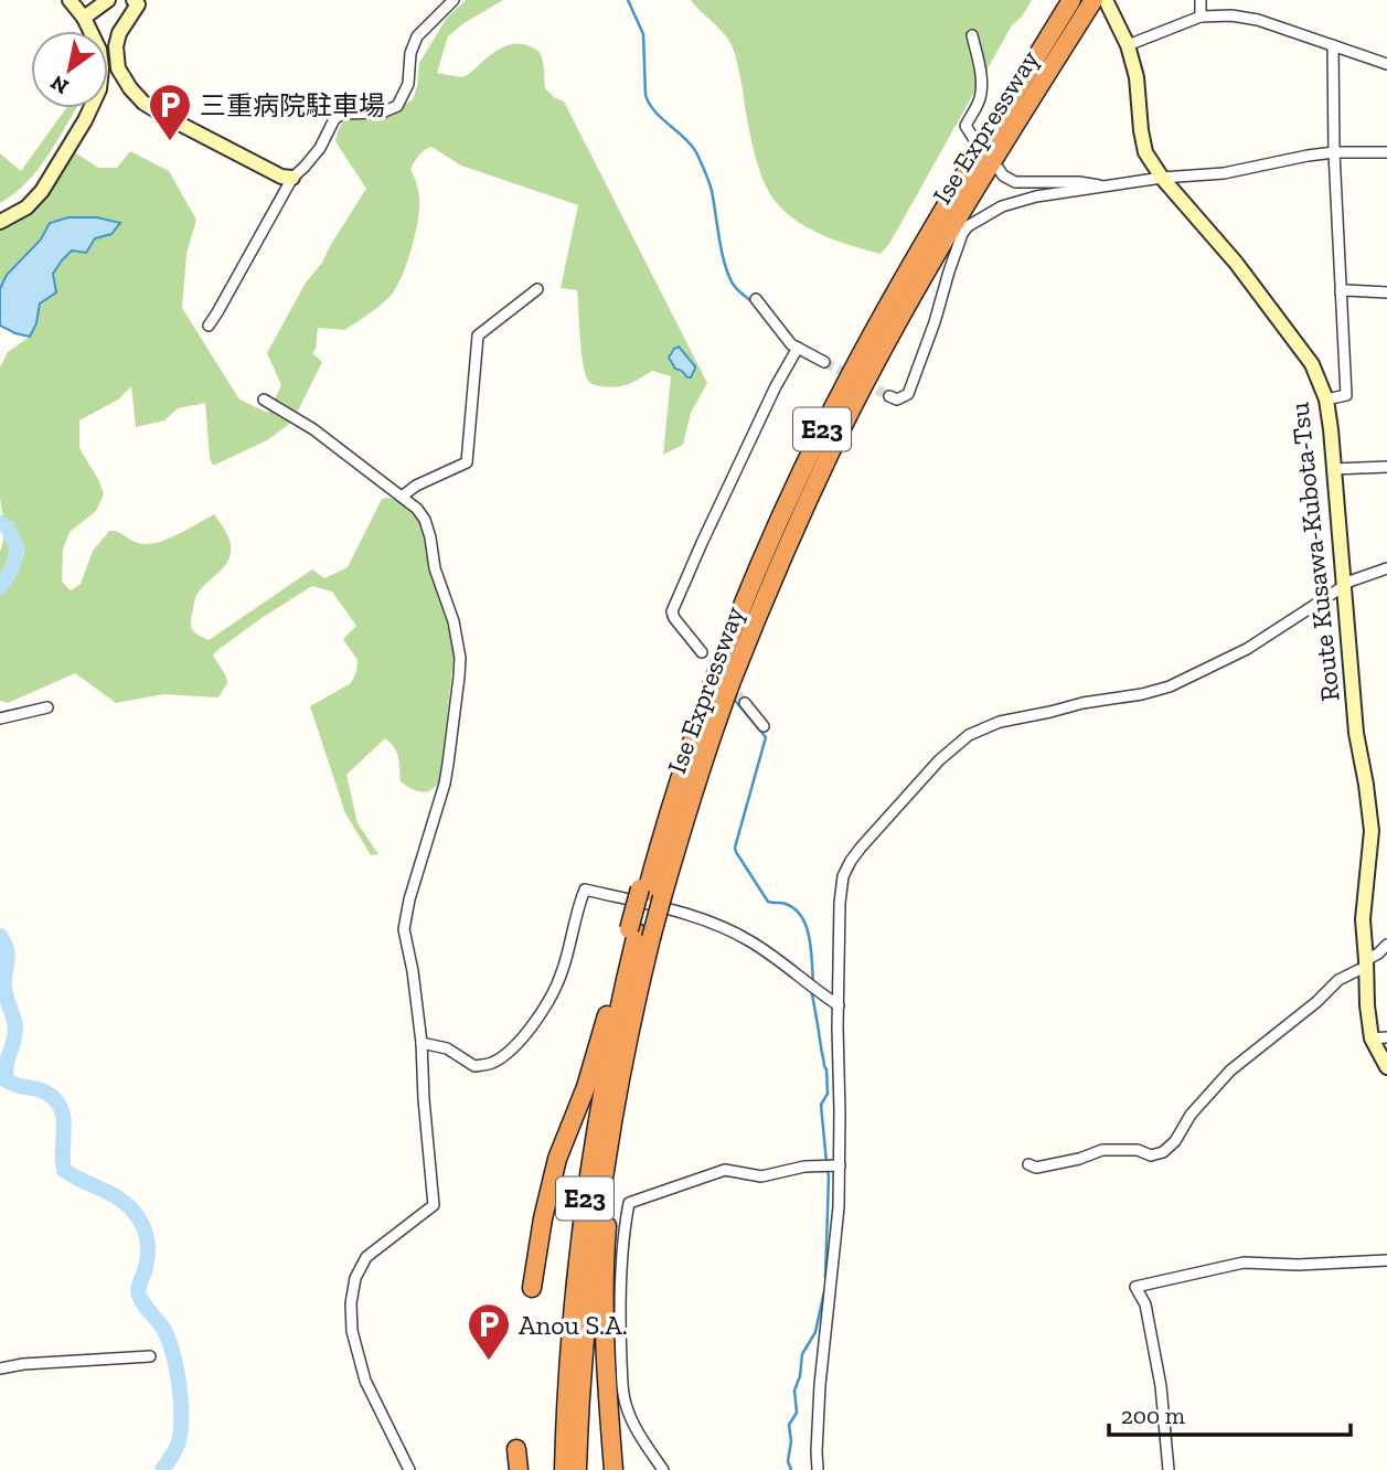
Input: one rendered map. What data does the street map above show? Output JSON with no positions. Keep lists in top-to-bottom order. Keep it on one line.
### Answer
{"streets":{"highway":["Ise Expressway","E23"],"main road":["Route Kusawa-Kubota-Tsu"]},"places":{"parking":["三重病院駐車場","Anou S.A."]},"scale_bar":"200 m","north":"bottom left"}
